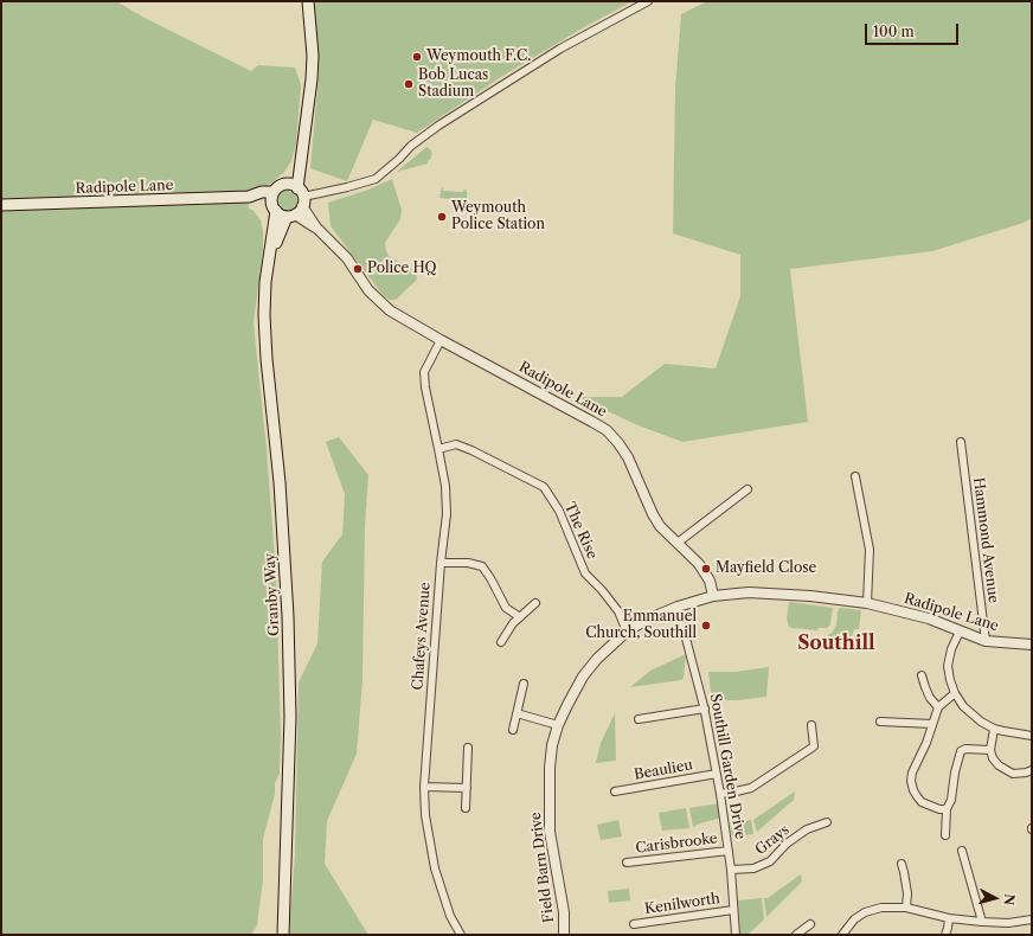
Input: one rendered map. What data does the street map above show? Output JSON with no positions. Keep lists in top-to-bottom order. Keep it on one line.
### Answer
{"streets":{"main road":["Radipole Lane","Granby Way"],"street":["The Rise","Hammond Avenue","Chafeys Avenue","Southill Garden Drive","Beaulieu","Grays","Carisbrooke","Field Barn Drive","Kenilworth"]},"crossings":[["Radipole Lane","Hammond Avenue"],["Radipole Lane","Granby Way"],["Radipole Lane","Chafeys Avenue"],["Radipole Lane","Field Barn Drive"],["The Rise","Chafeys Avenue"],["The Rise","Field Barn Drive"],["Southill Garden Drive","Beaulieu"],["Southill Garden Drive","Grays"],["Southill Garden Drive","Carisbrooke"],["Southill Garden Drive","Field Barn Drive"],["Southill Garden Drive","Kenilworth"]],"districts":["Southill"],"places":["Weymouth F.C.","Bob Lucas Stadium","Weymouth Police Station","Police HQ","Mayfield Close","Emmanuel Church, Southill"],"scale_bar":"100 m","north":"right"}
